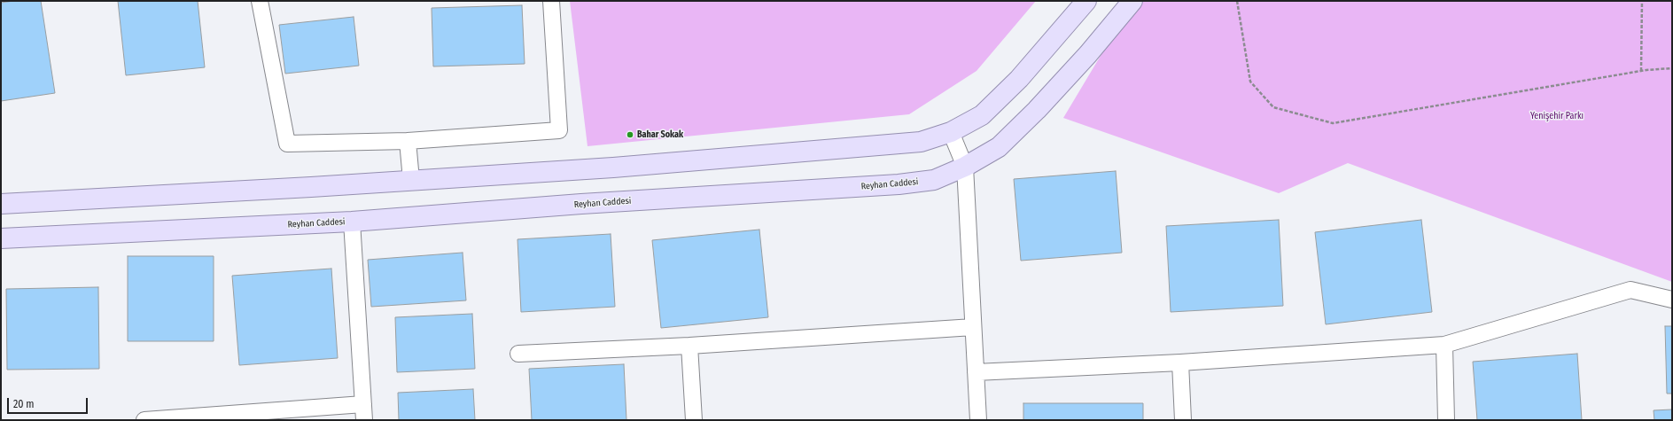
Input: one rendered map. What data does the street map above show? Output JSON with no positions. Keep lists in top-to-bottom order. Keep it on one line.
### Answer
{"streets":{"main road":["Reyhan Caddesi"]},"parks":["Yenişehir Parkı"],"places":["Bahar Sokak"],"scale_bar":"20 m"}
